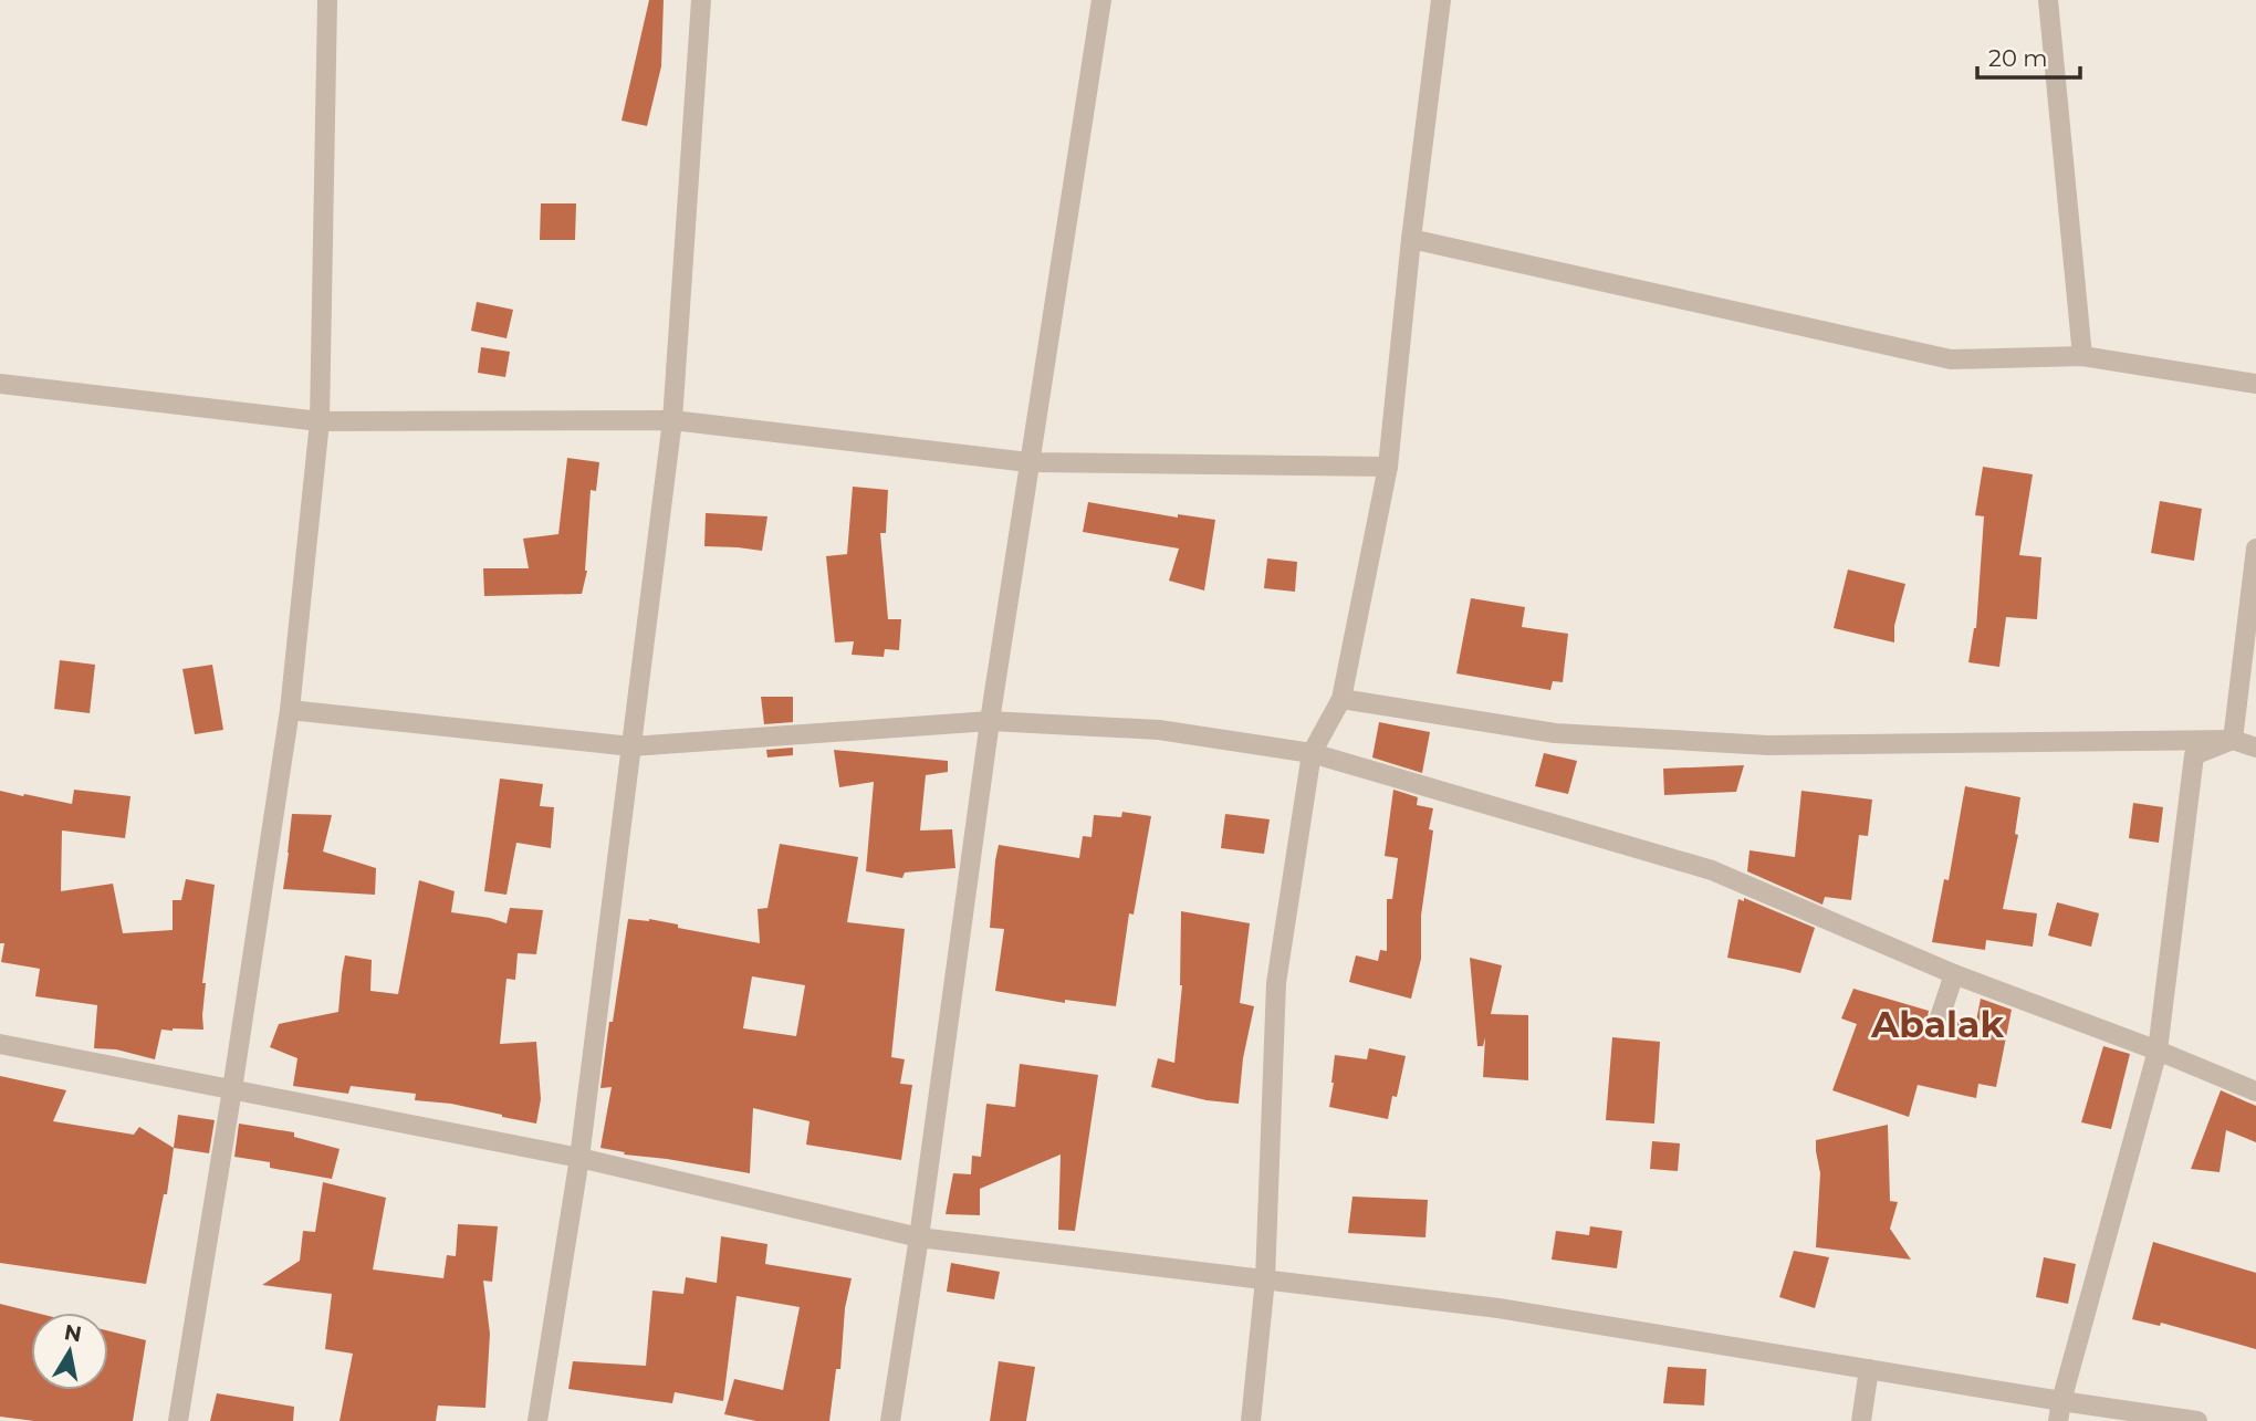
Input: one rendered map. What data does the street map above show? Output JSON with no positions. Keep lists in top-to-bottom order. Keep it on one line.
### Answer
{"districts":["Abalak"],"scale_bar":"20 m","north":"top"}
